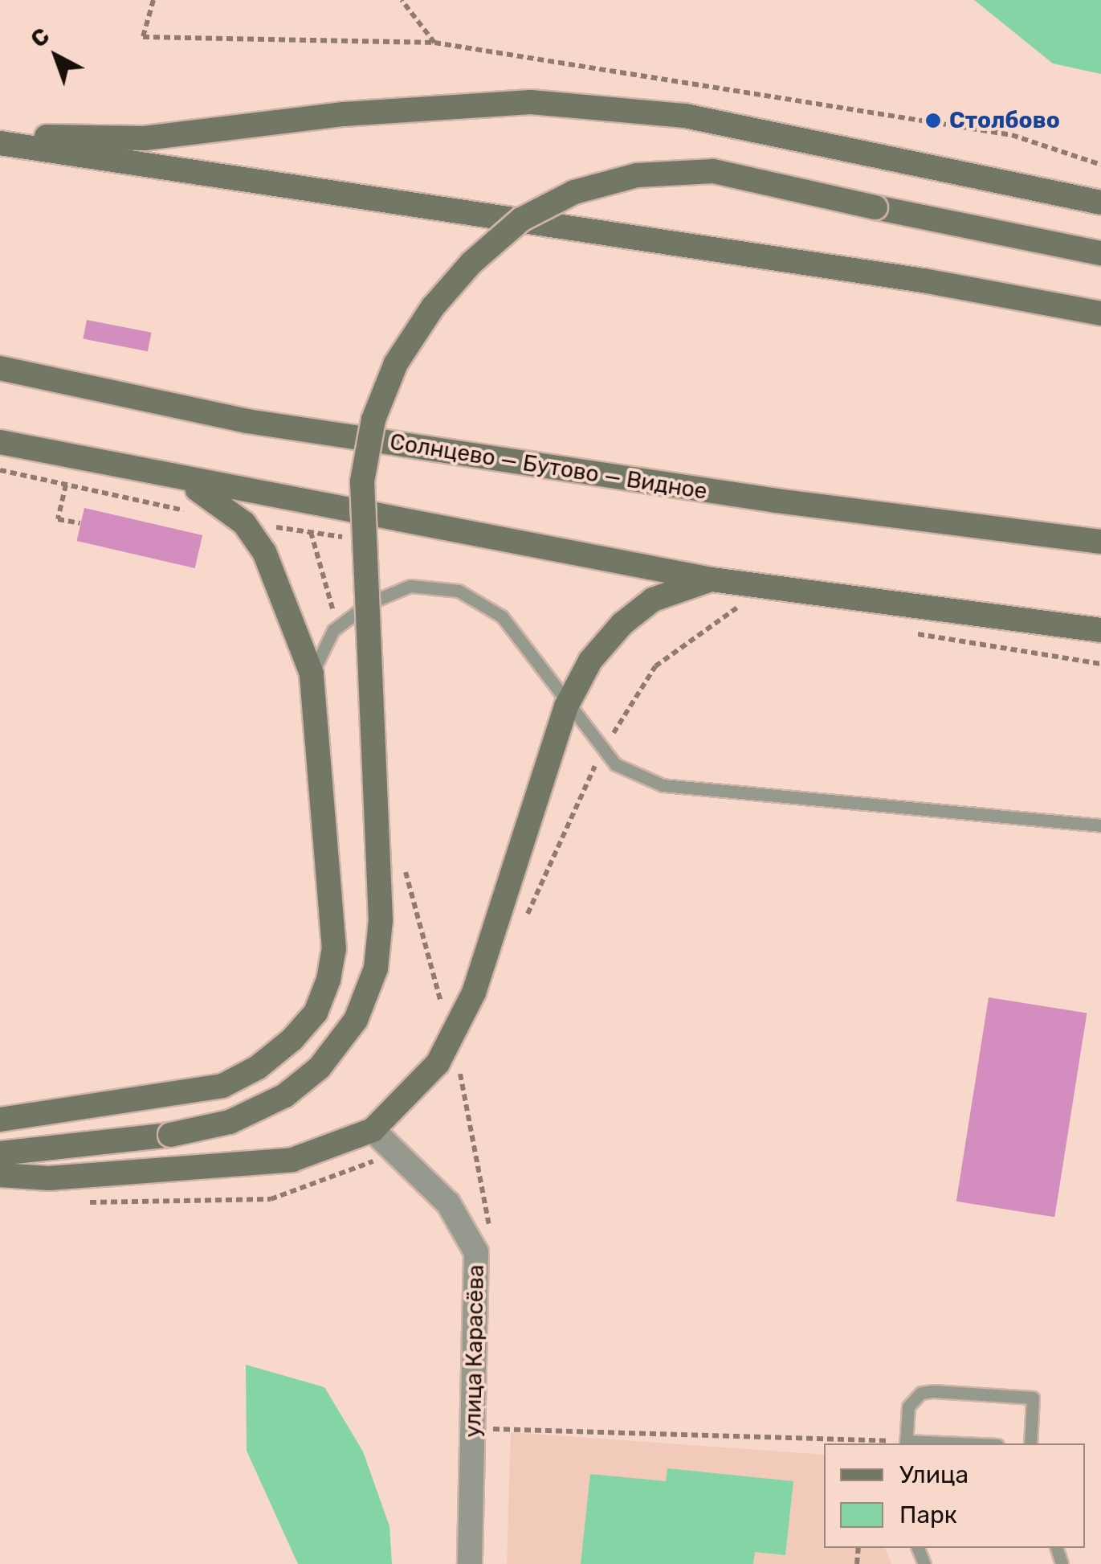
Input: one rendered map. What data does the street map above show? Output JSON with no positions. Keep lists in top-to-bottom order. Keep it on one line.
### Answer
{"streets":{"main road":["Солнцево — Бутово — Видное"],"street":["улица Карасёва"]},"places":["Столбово"],"legend":["Улица","Парк"],"north":"top left"}
